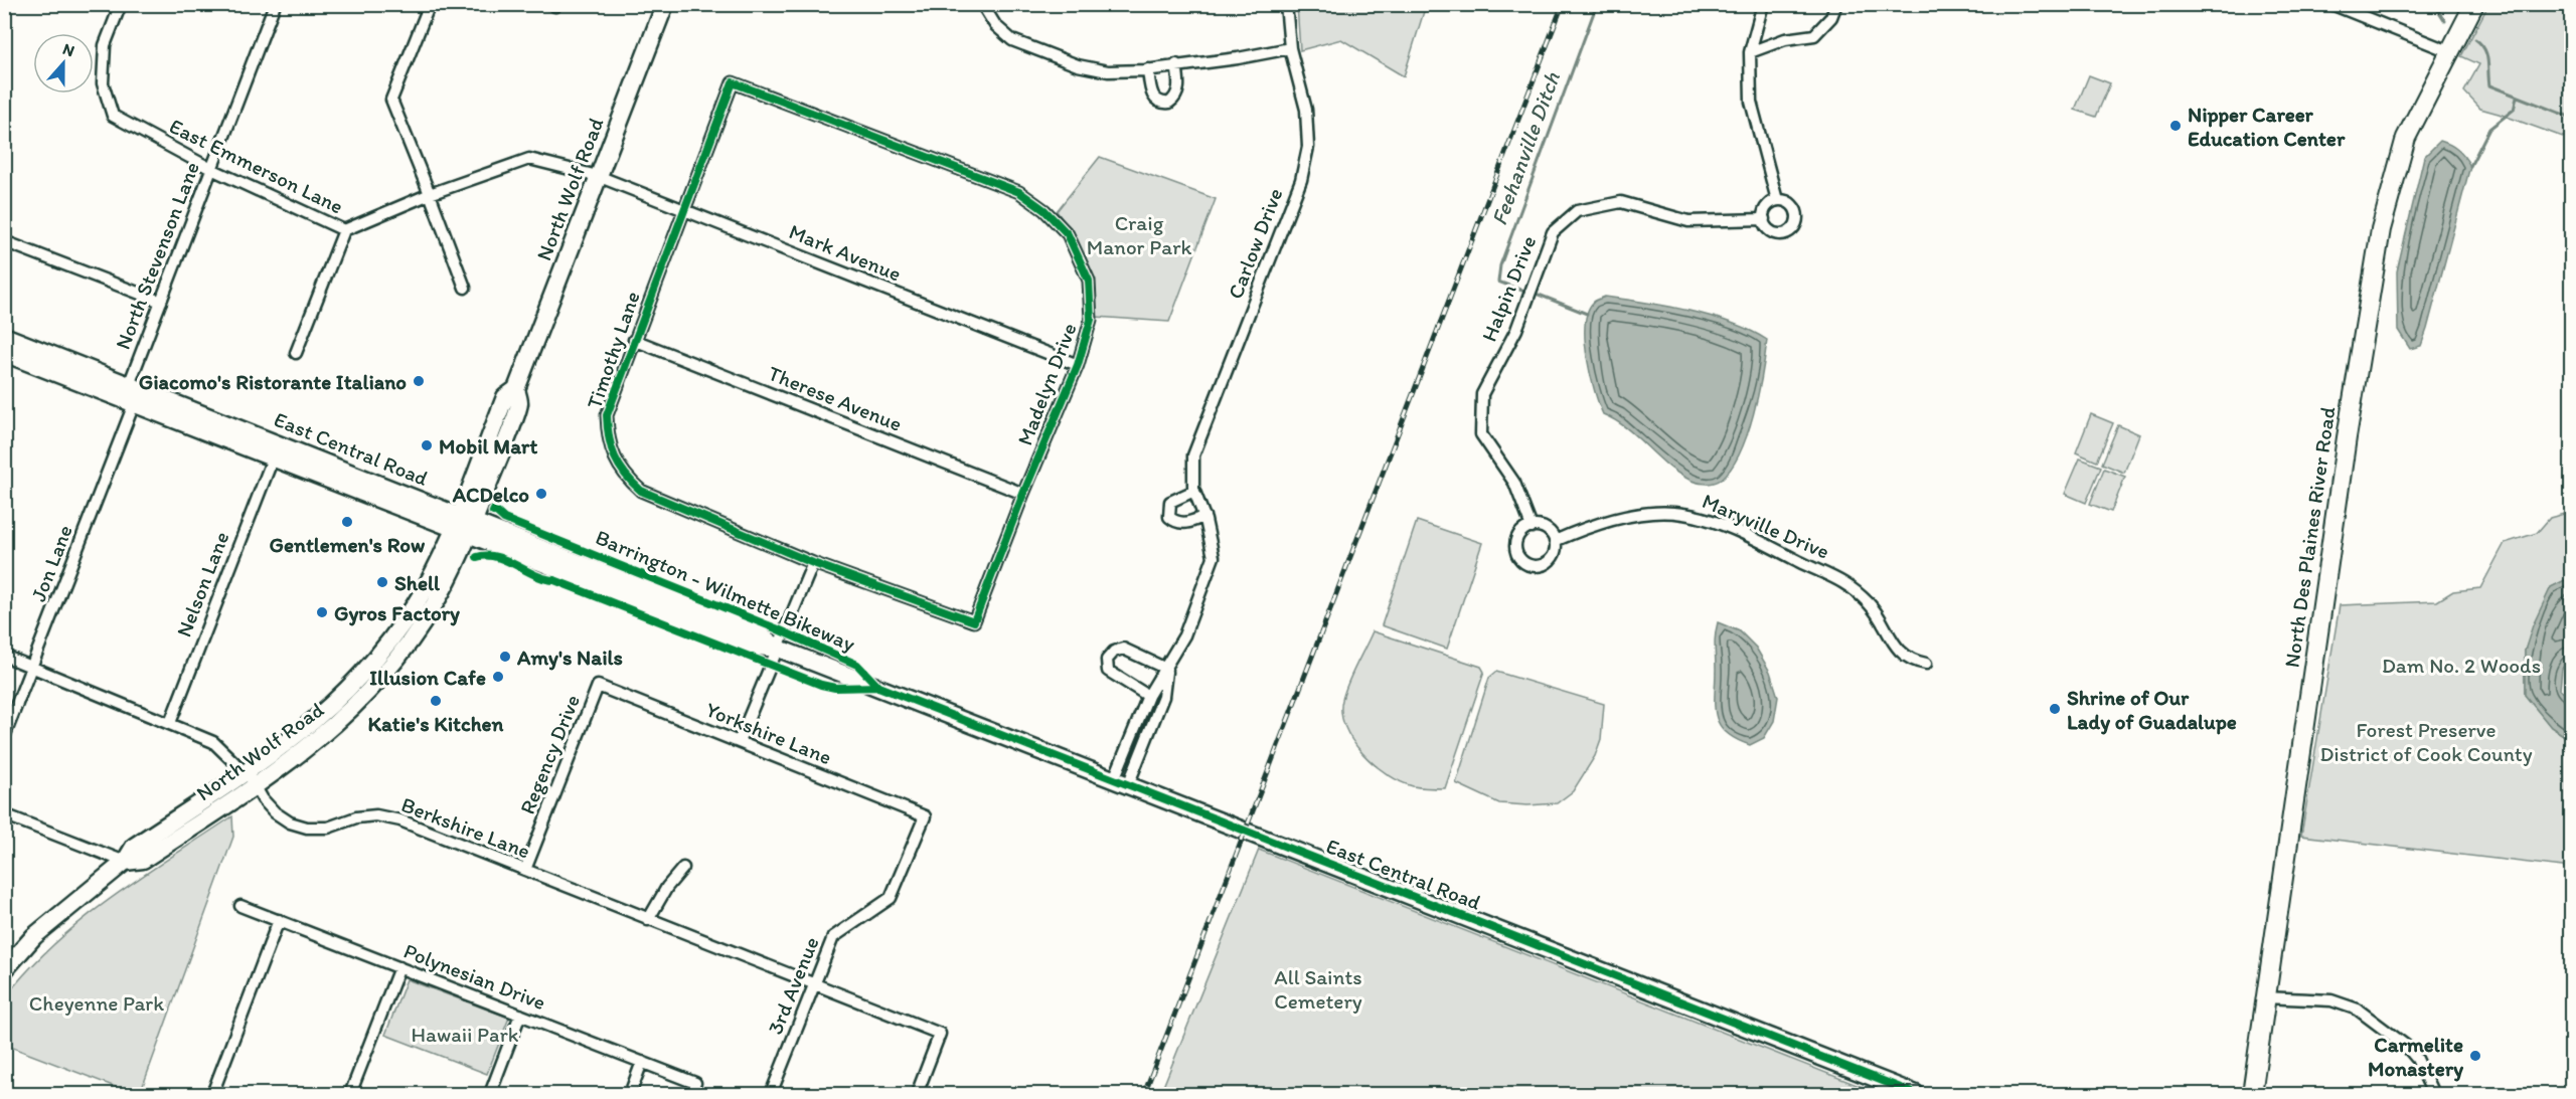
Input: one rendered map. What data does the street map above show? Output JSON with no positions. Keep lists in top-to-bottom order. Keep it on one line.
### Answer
{"streets":{"main road":["North Wolf Road","East Central Road","North Des Plaines River Road"],"street":["East Emmerson Lane","Carlow Drive","Mark Avenue","North Stevenson Lane","Halpin Drive","Timothy Lane","Madelyn Drive","Therese Avenue","Maryville Drive","Jon Lane","Nelson Lane","Yorkshire Lane","Regency Drive","Berkshire Lane","Polynesian Drive","3rd Avenue"],"cycle path":["Barrington - Wilmette Bikeway"]},"crossings":[["East Emmerson Lane","North Wolf Road"],["East Emmerson Lane","Mark Avenue"],["East Emmerson Lane","North Stevenson Lane"],["North Wolf Road","Mark Avenue"],["North Wolf Road","East Central Road"],["North Wolf Road","Berkshire Lane"],["Carlow Drive","East Central Road"],["Mark Avenue","Timothy Lane"],["Mark Avenue","Madelyn Drive"],["North Stevenson Lane","East Central Road"],["Halpin Drive","Maryville Drive"],["Timothy Lane","Madelyn Drive"],["Timothy Lane","Therese Avenue"],["Madelyn Drive","Therese Avenue"],["East Central Road","Jon Lane"],["East Central Road","Nelson Lane"],["Jon Lane","Berkshire Lane"],["Nelson Lane","Berkshire Lane"],["Yorkshire Lane","Regency Drive"],["Yorkshire Lane","3rd Avenue"],["Regency Drive","Berkshire Lane"],["Berkshire Lane","3rd Avenue"]],"water":["Feehanville Ditch"],"parks":["Craig Manor Park","Dam No. 2 Woods","Forest Preserve District of Cook County","All Saints Cemetery","Cheyenne Park","Hawaii Park"],"places":["Nipper Career Education Center","Giacomo's Ristorante Italiano","Mobil Mart","ACDelco","Gentlemen's Row","Shell","Gyros Factory","Amy's Nails","Illusion Cafe","Katie's Kitchen","Shrine of Our Lady of Guadalupe","Carmelite Monastery"],"north":"top"}
